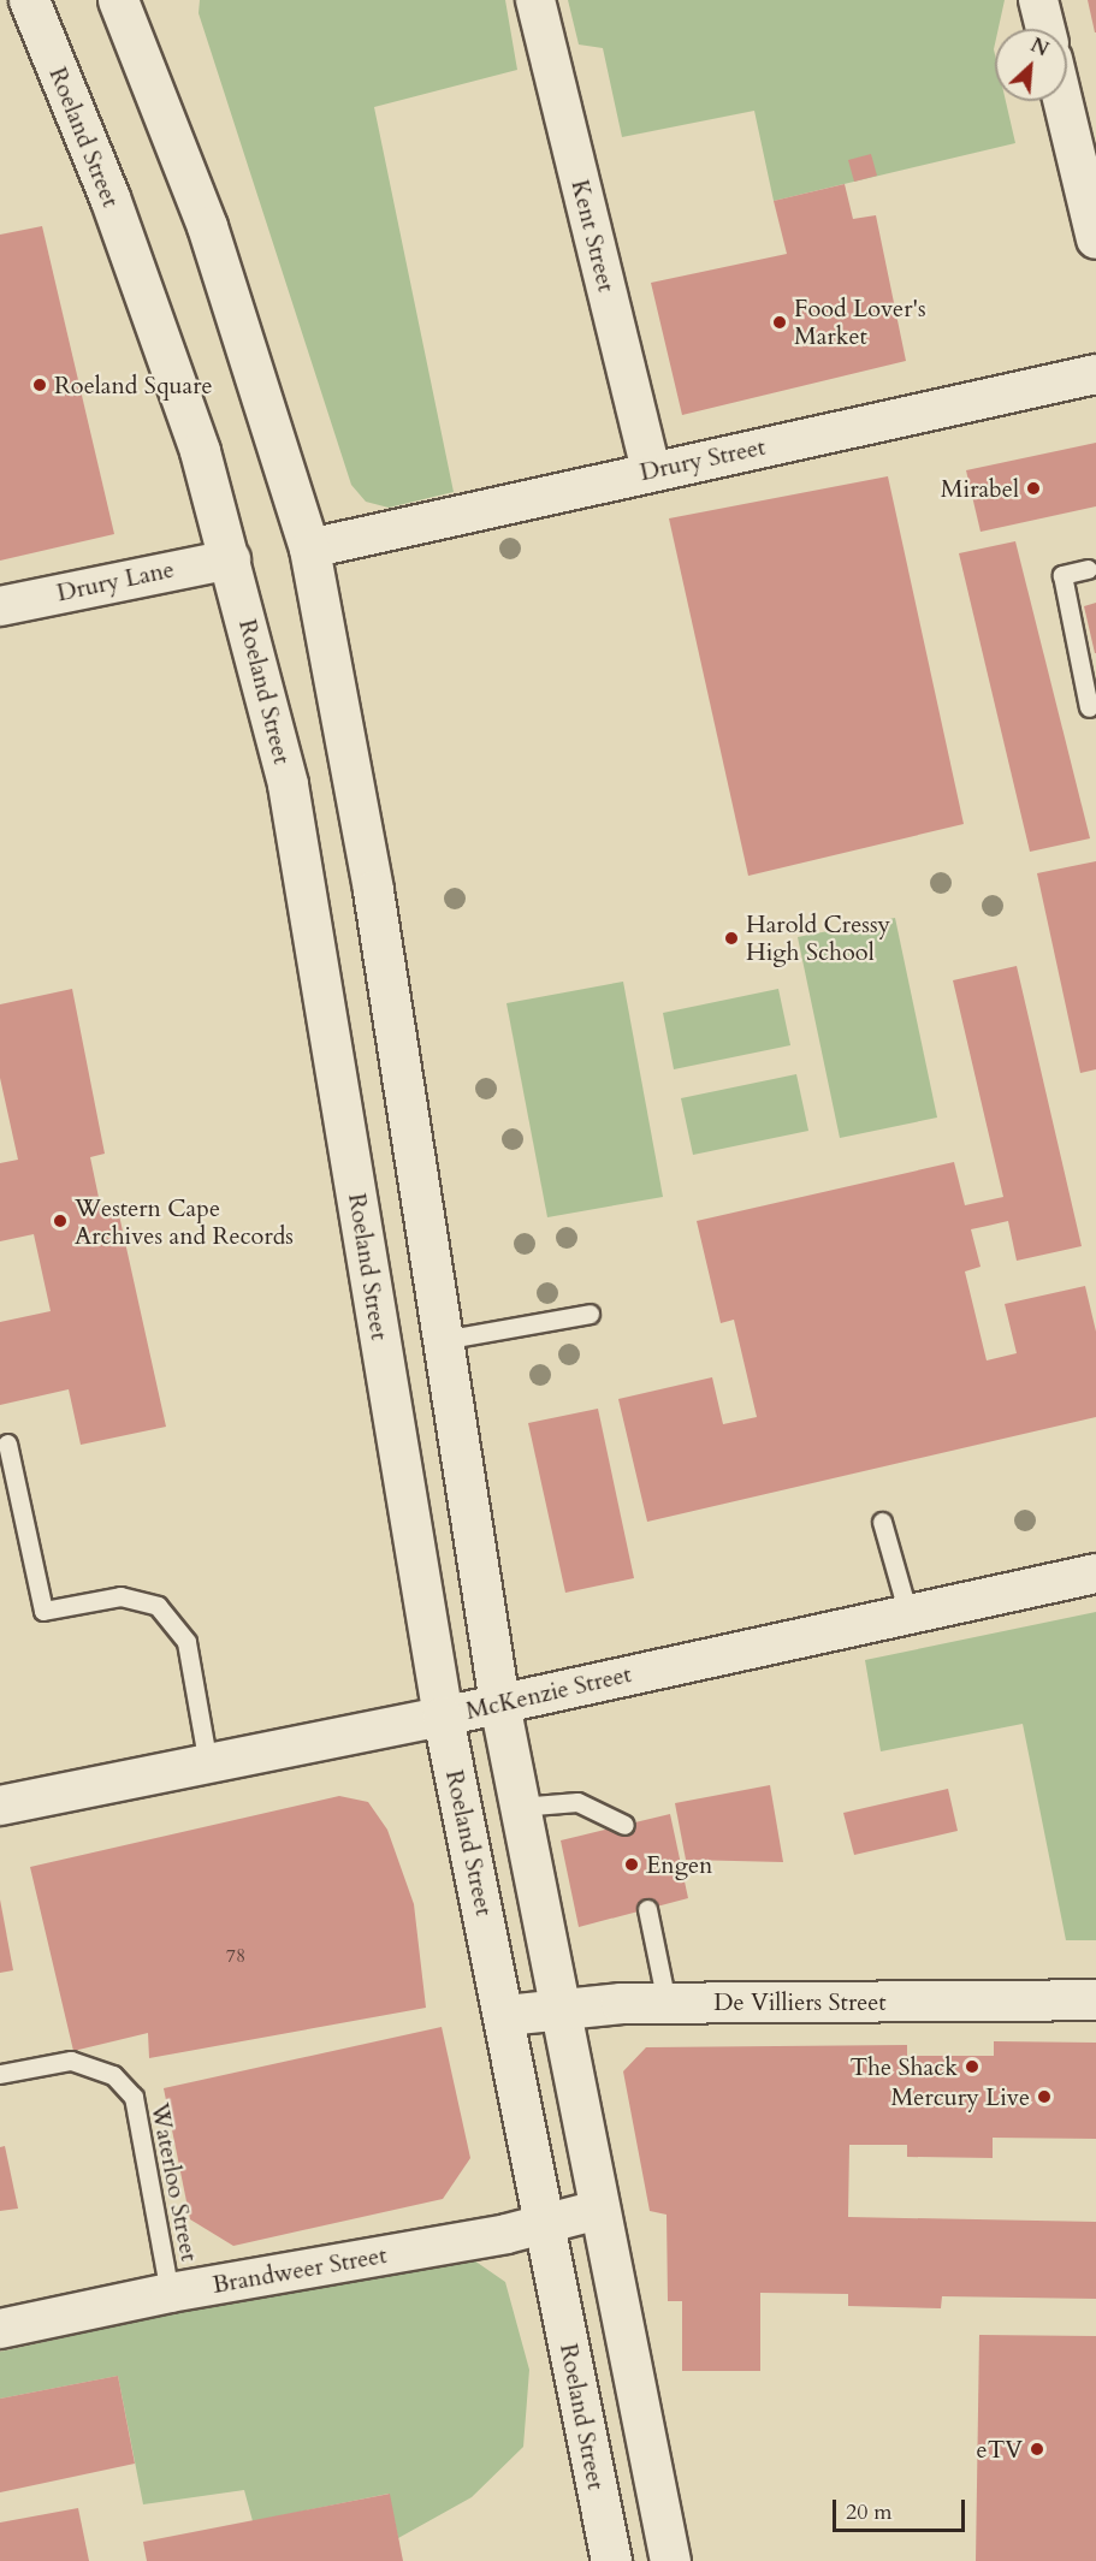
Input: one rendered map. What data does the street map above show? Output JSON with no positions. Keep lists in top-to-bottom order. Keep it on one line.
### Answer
{"streets":{"main road":["Roeland Street","De Villiers Street"],"street":["Kent Street","Drury Street","Drury Lane","McKenzie Street","Brandweer Street"],"lane":["Waterloo Street"]},"crossings":[["Roeland Street","Drury Lane"],["Roeland Street","McKenzie Street"],["Roeland Street","De Villiers Street"],["Roeland Street","Brandweer Street"],["Kent Street","Drury Street"],["Waterloo Street","Brandweer Street"]],"places":["Food Lover's Market","Roeland Square","Mirabel","Harold Cressy High School","Western Cape Archives and Records","Engen","The Shack","Mercury Live","eTV"],"house_numbers":["78"],"scale_bar":"20 m","north":"top right"}
